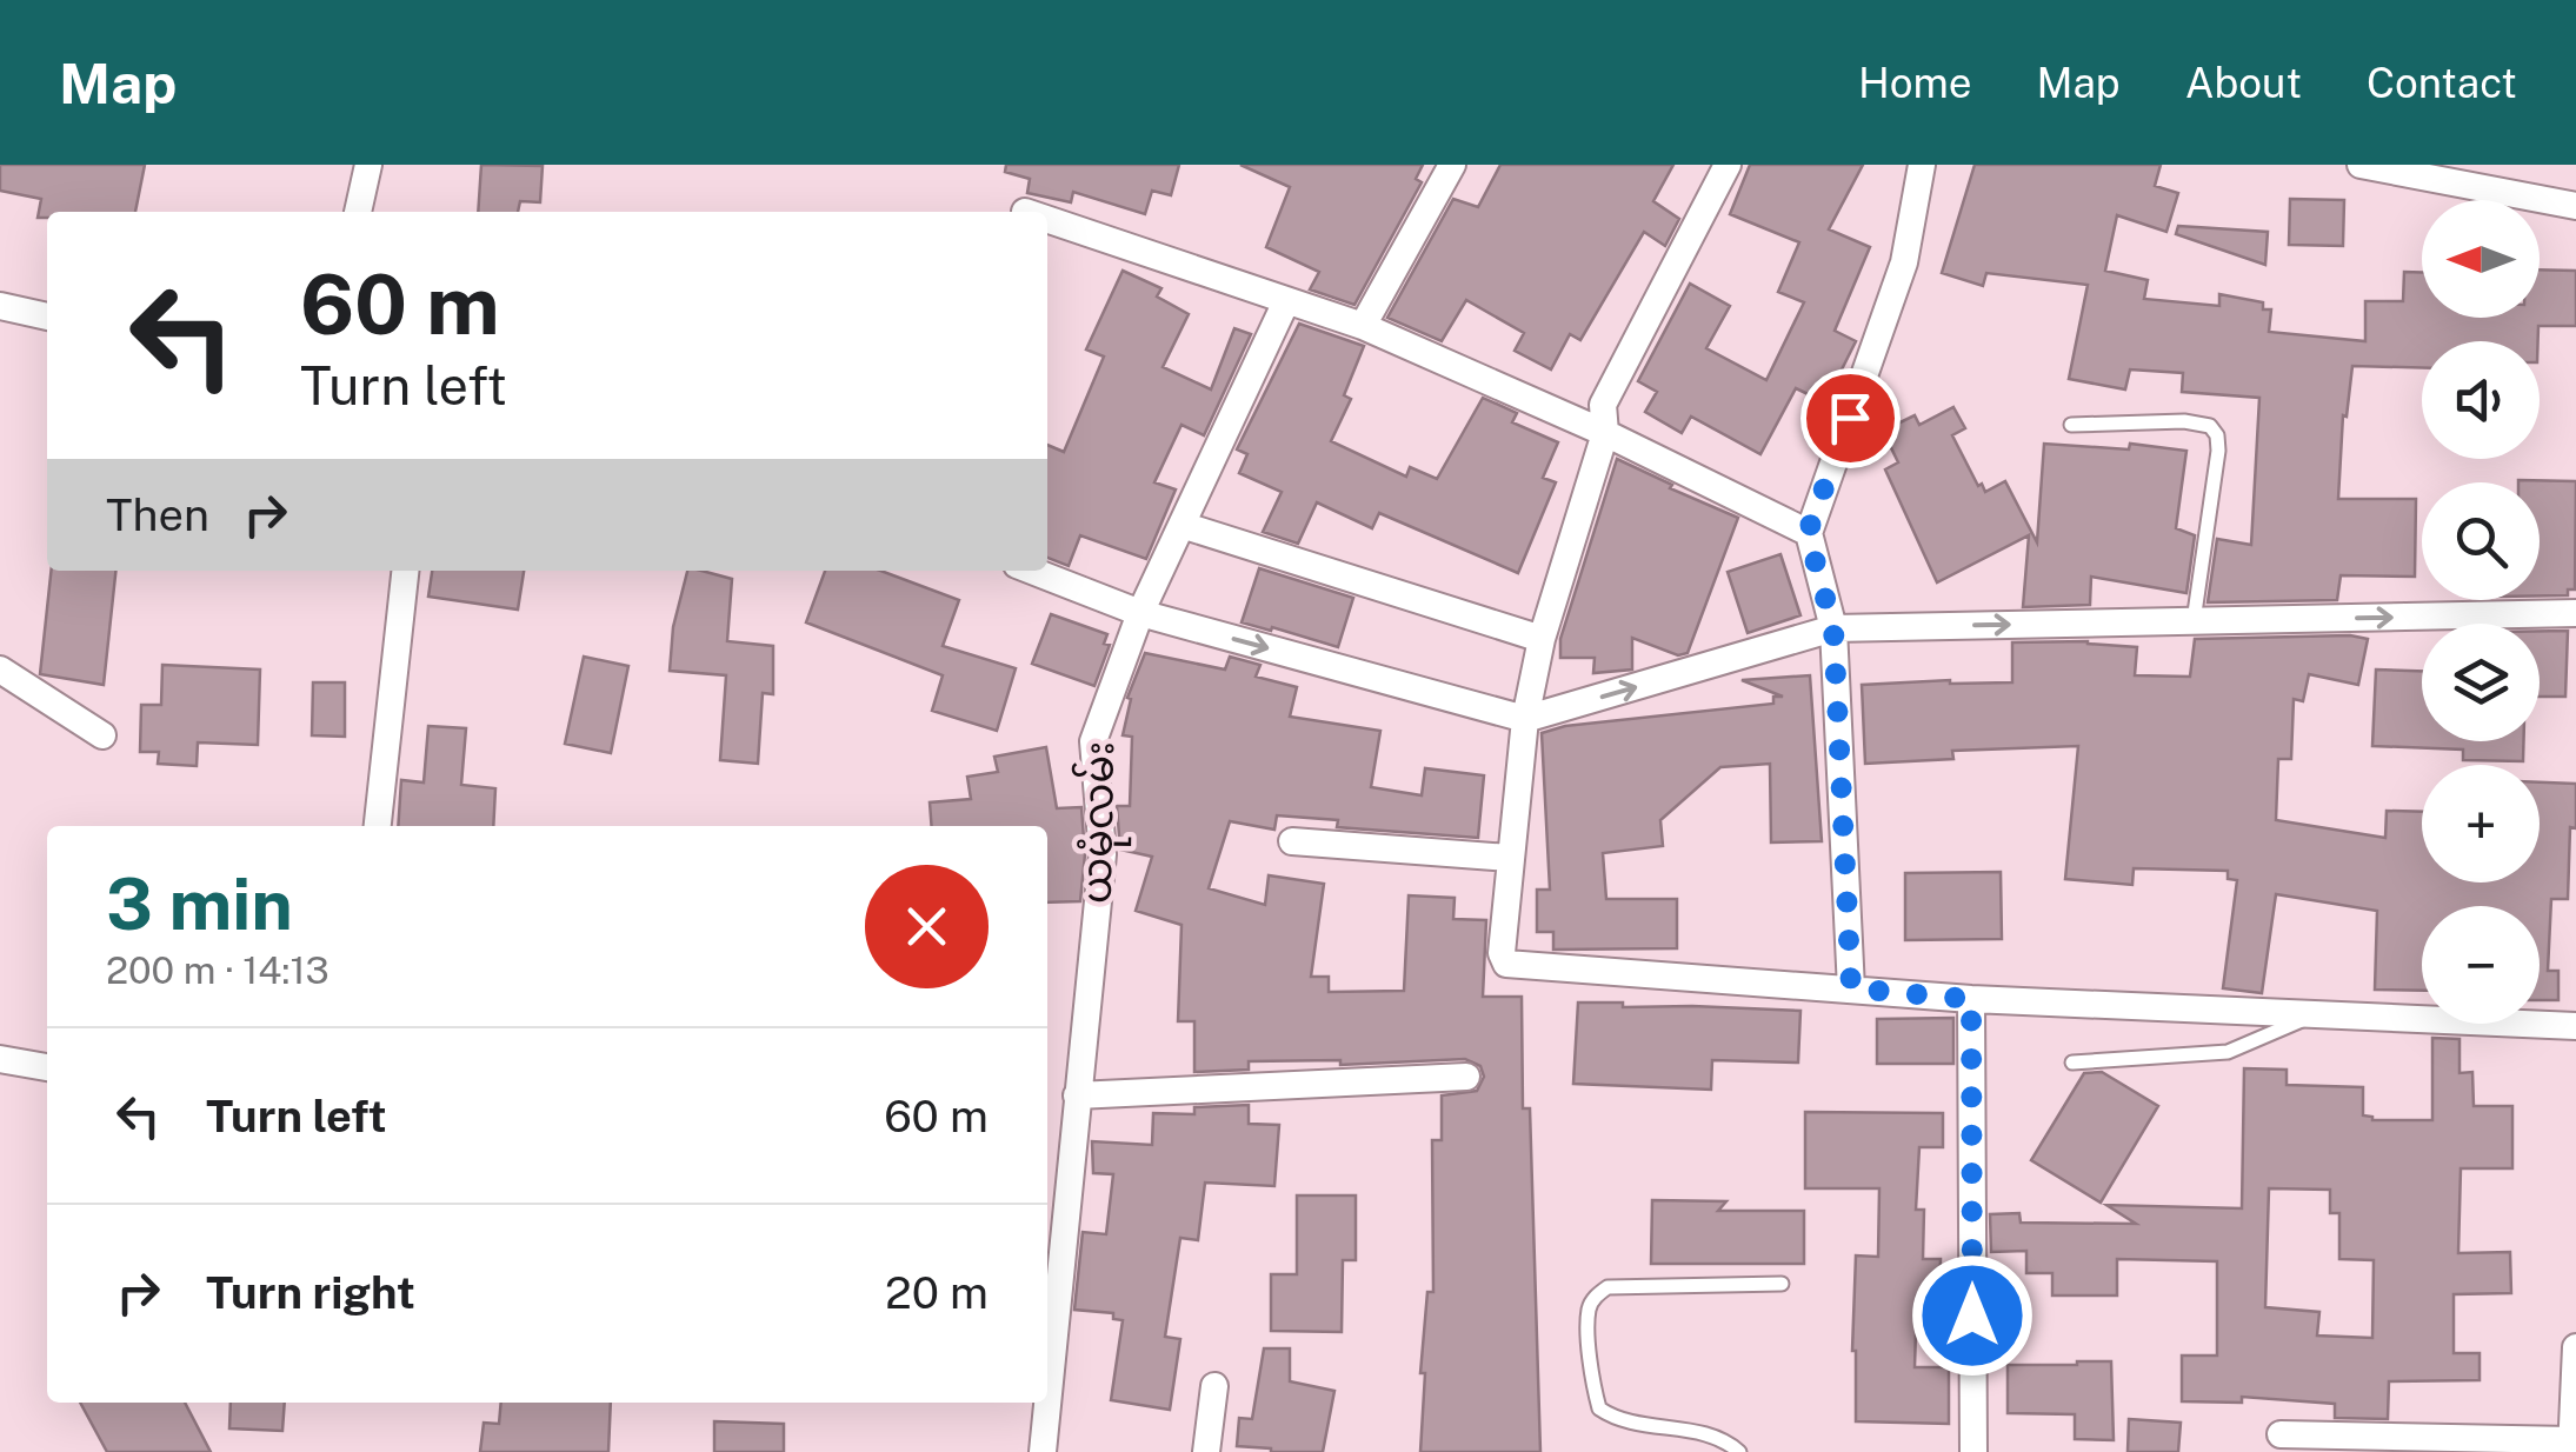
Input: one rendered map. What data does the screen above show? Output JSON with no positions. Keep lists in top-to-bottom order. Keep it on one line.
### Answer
{"streets":{"street":["ယမုံလမ်း"]},"north":"left","page":{"header":"Map","nav":["Home","Map","About","Contact"],"map_buttons":["+","−"],"turn":["60 m","Turn left"],"then":"Then","heading":["3 min","200 m · 14:13"],"list":[{"name":"Turn left","value":"60 m"},{"name":"Turn right","value":"20 m"}]}}
